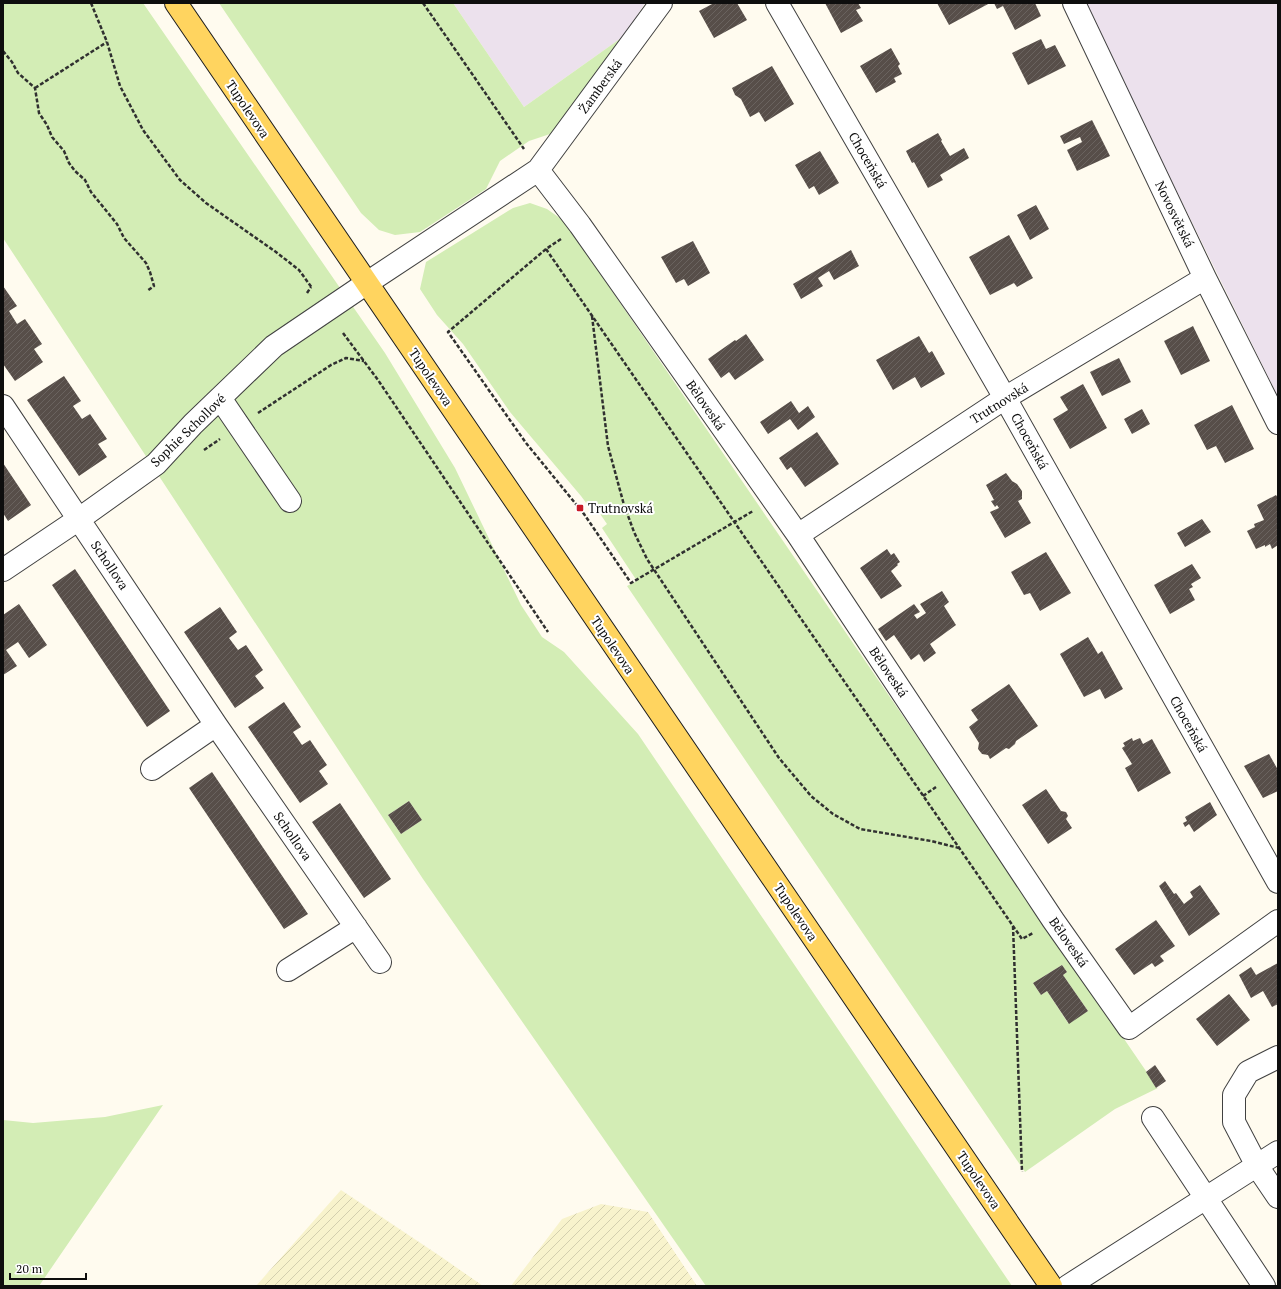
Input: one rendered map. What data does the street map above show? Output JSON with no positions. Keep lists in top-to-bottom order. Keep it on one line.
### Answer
{"streets":{"main road":["Tupolevova"],"street":["Žamberská","Choceňská","Novosvětská","Trutnovská","Běloveská","Sophie Schollové","Schollova"]},"crossings":[["Žamberská","Běloveská"],["Žamberská","Sophie Schollové"],["Tupolevova","Sophie Schollové"],["Choceňská","Trutnovská"],["Novosvětská","Trutnovská"],["Trutnovská","Běloveská"],["Běloveská","Sophie Schollové"],["Sophie Schollové","Schollova"]],"places":{"transit":["Trutnovská"]},"scale_bar":"20 m"}
